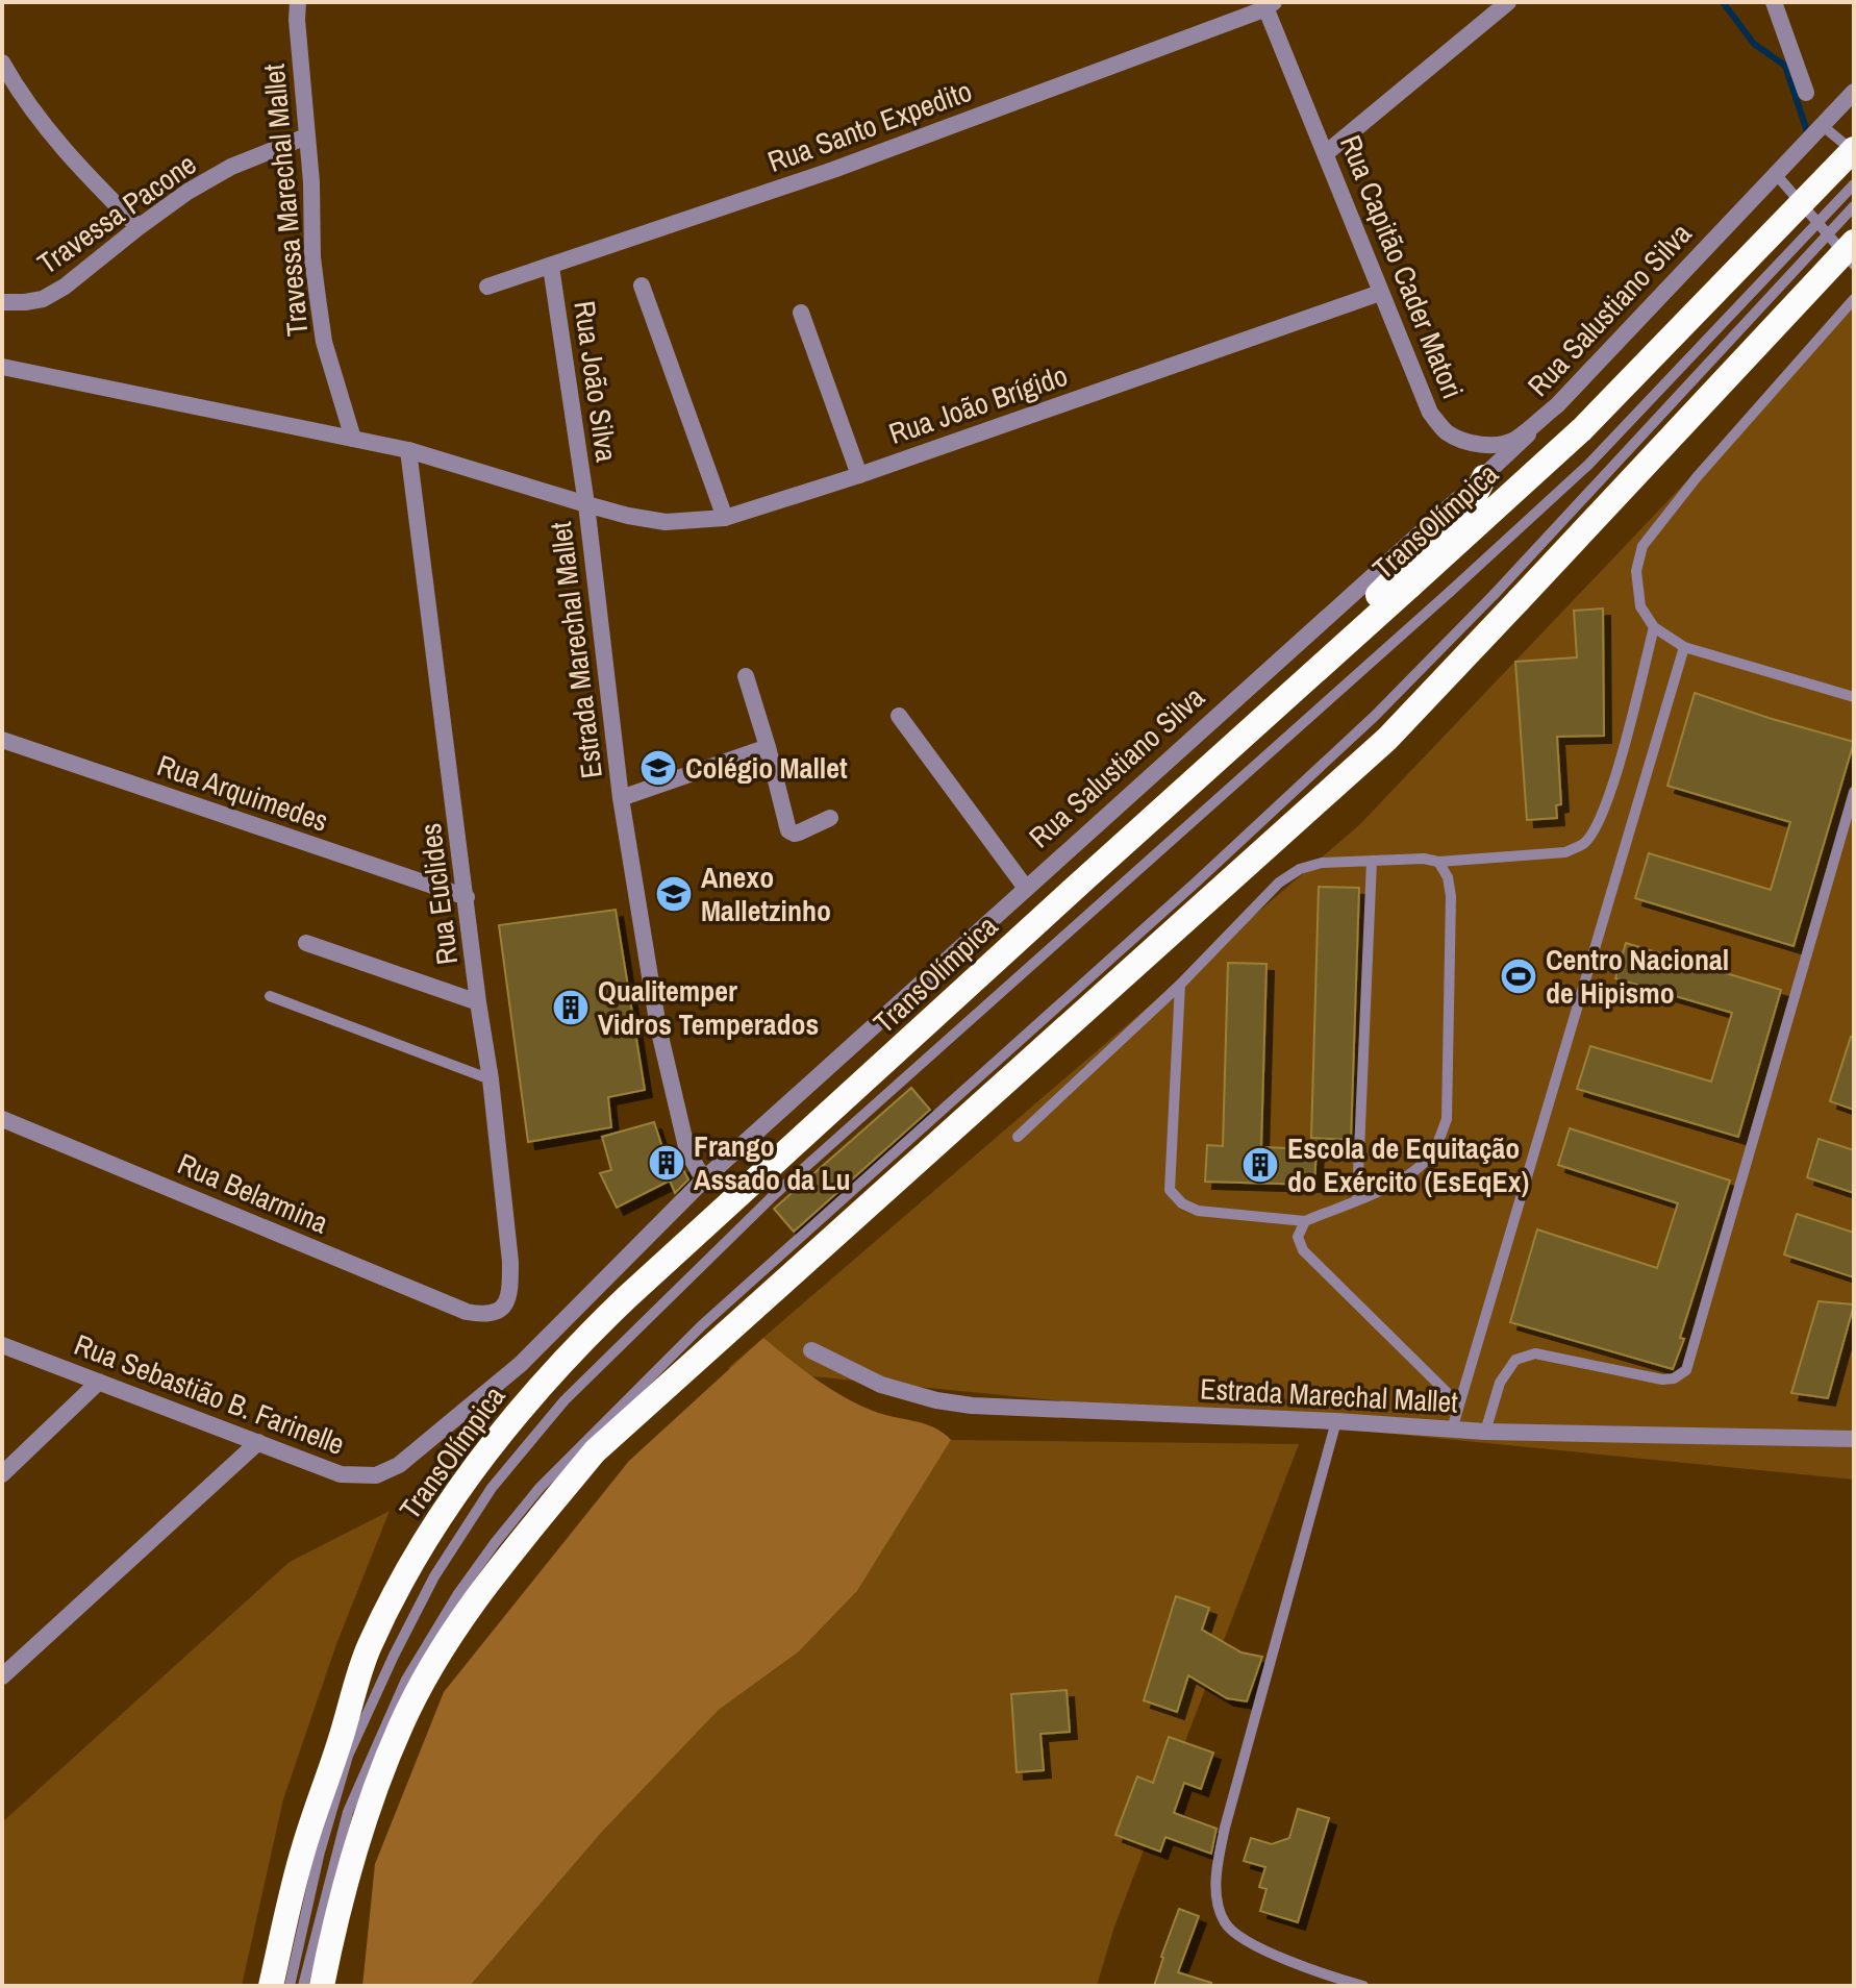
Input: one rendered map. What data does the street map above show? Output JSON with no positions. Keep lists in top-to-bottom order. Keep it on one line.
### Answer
{"streets":{"highway":["TransOlímpica"],"street":["Rua Santo Expedito","Travessa Marechal Mallet","Travessa Pacone","Rua Capitão Cader Matori","Rua Salustiano Silva","Rua João Silva","Rua João Brígido","Estrada Marechal Mallet","Rua Arquimedes","Rua Euclides","Rua Belarmina","Rua Sebastião B. Farinelle"]},"crossings":[["Rua Santo Expedito","Rua Capitão Cader Matori"],["Rua Santo Expedito","Rua João Silva"],["Travessa Marechal Mallet","Travessa Pacone"],["Travessa Marechal Mallet","Estrada Marechal Mallet"],["Rua Capitão Cader Matori","Rua Salustiano Silva"],["Rua Capitão Cader Matori","Rua João Brígido"],["Rua Salustiano Silva","Estrada Marechal Mallet"],["Rua Salustiano Silva","Rua Sebastião B. Farinelle"],["Rua João Silva","Rua João Brígido"],["Rua João Silva","Estrada Marechal Mallet"],["Rua João Brígido","Estrada Marechal Mallet"],["Estrada Marechal Mallet","Rua Euclides"],["Rua Arquimedes","Rua Euclides"],["Rua Euclides","Rua Belarmina"]],"places":{"school or university":["Colégio Mallet","Anexo Malletzinho"],"sports":["Centro Nacional de Hipismo"],"building":["Qualitemper Vidros Temperados","Frango Assado da Lu","Escola de Equitação do Exército (EsEqEx)"]}}
